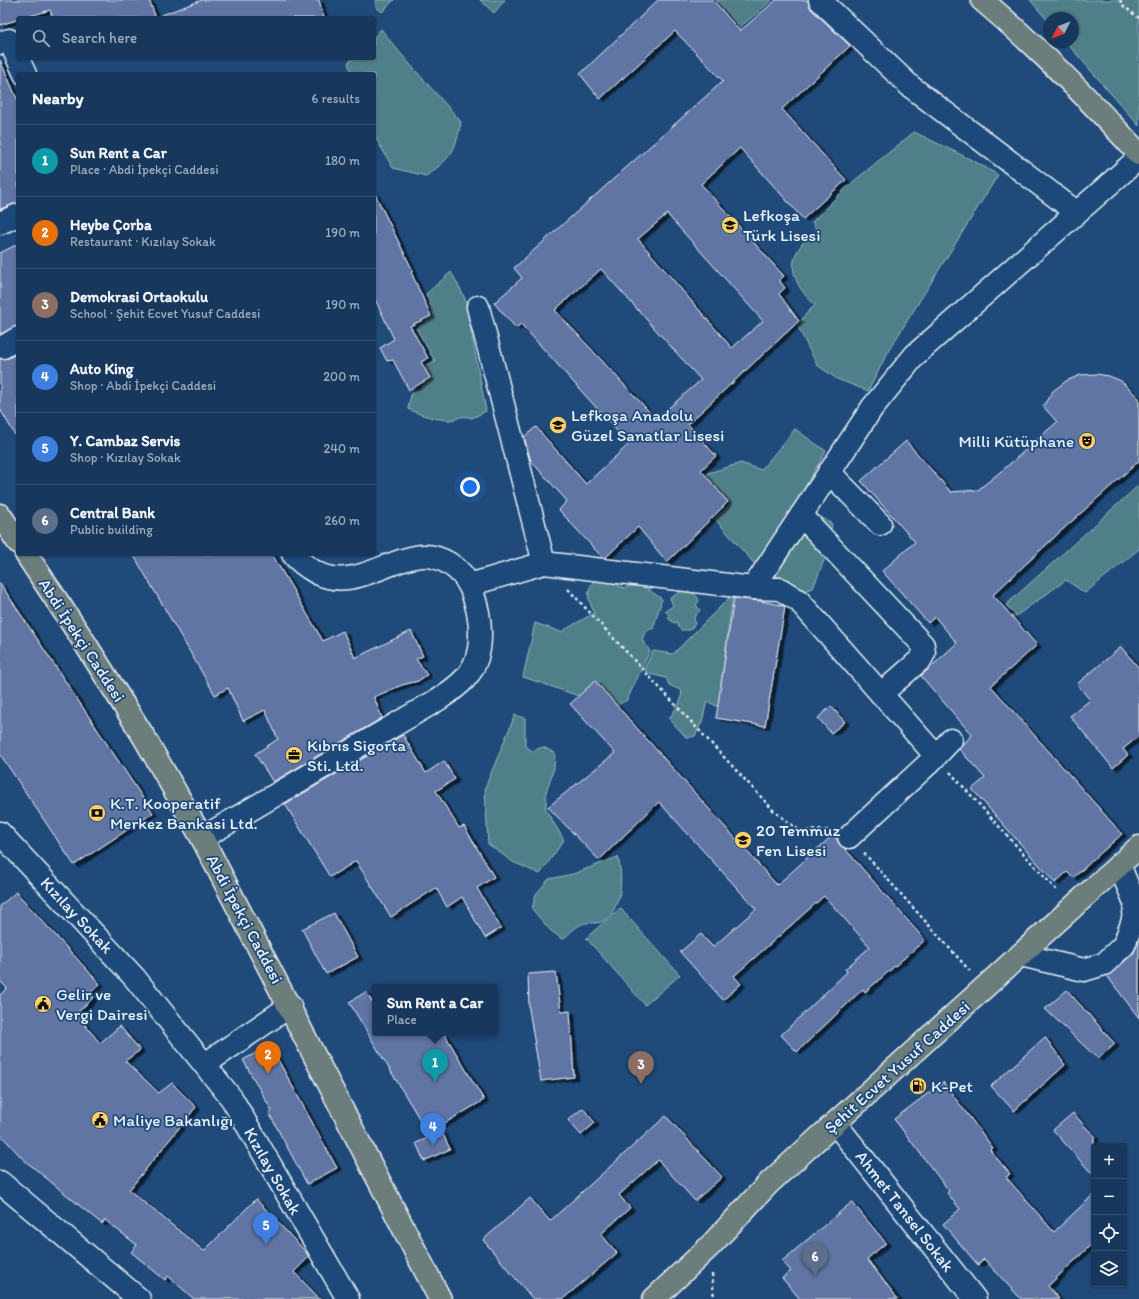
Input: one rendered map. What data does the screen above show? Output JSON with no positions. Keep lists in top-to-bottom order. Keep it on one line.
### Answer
{"streets":{"main road":["Abdi İpekçi Caddesi","Şehit Ecvet Yusuf Caddesi"],"street":["Kızılay Sokak","Ahmet Tansel Sokak"]},"crossings":[["Şehit Ecvet Yusuf Caddesi","Ahmet Tansel Sokak"]],"places":{"school or university":["Lefkoşa Türk Lisesi","Lefkoşa Anadolu Güzel Sanatlar Lisesi","20 Temmuz Fen Lisesi"],"theatre":["Milli Kütüphane"],"office":["Kıbrıs Sigorta Sti. Ltd."],"bank":["K.T. Kooperatif Merkez Bankasi Ltd."],"public building":["Gelir ve Vergi Dairesi","Maliye Bakanlığı"],"fuel station":["K-Pet"]},"north":"bottom left","page":{"search":"Search here","heading":["Nearby","6 results"],"list":[{"mark":"1","name":"Sun Rent a Car","note":"Place · Abdi İpekçi Caddesi","value":"180 m"},{"mark":"2","name":"Heybe Çorba","note":"Restaurant · Kızılay Sokak","value":"190 m"},{"mark":"3","name":"Demokrasi Ortaokulu","note":"School · Şehit Ecvet Yusuf Caddesi","value":"190 m"},{"mark":"4","name":"Auto King","note":"Shop · Abdi İpekçi Caddesi","value":"200 m"},{"mark":"5","name":"Y. Cambaz Servis","note":"Shop · Kızılay Sokak","value":"240 m"},{"mark":"6","name":"Central Bank","note":"Public building","value":"260 m"}],"popup":["Sun Rent a Car","Place"],"pins":["2","1","3","4","5","6"],"map_buttons":["+","−"]}}
